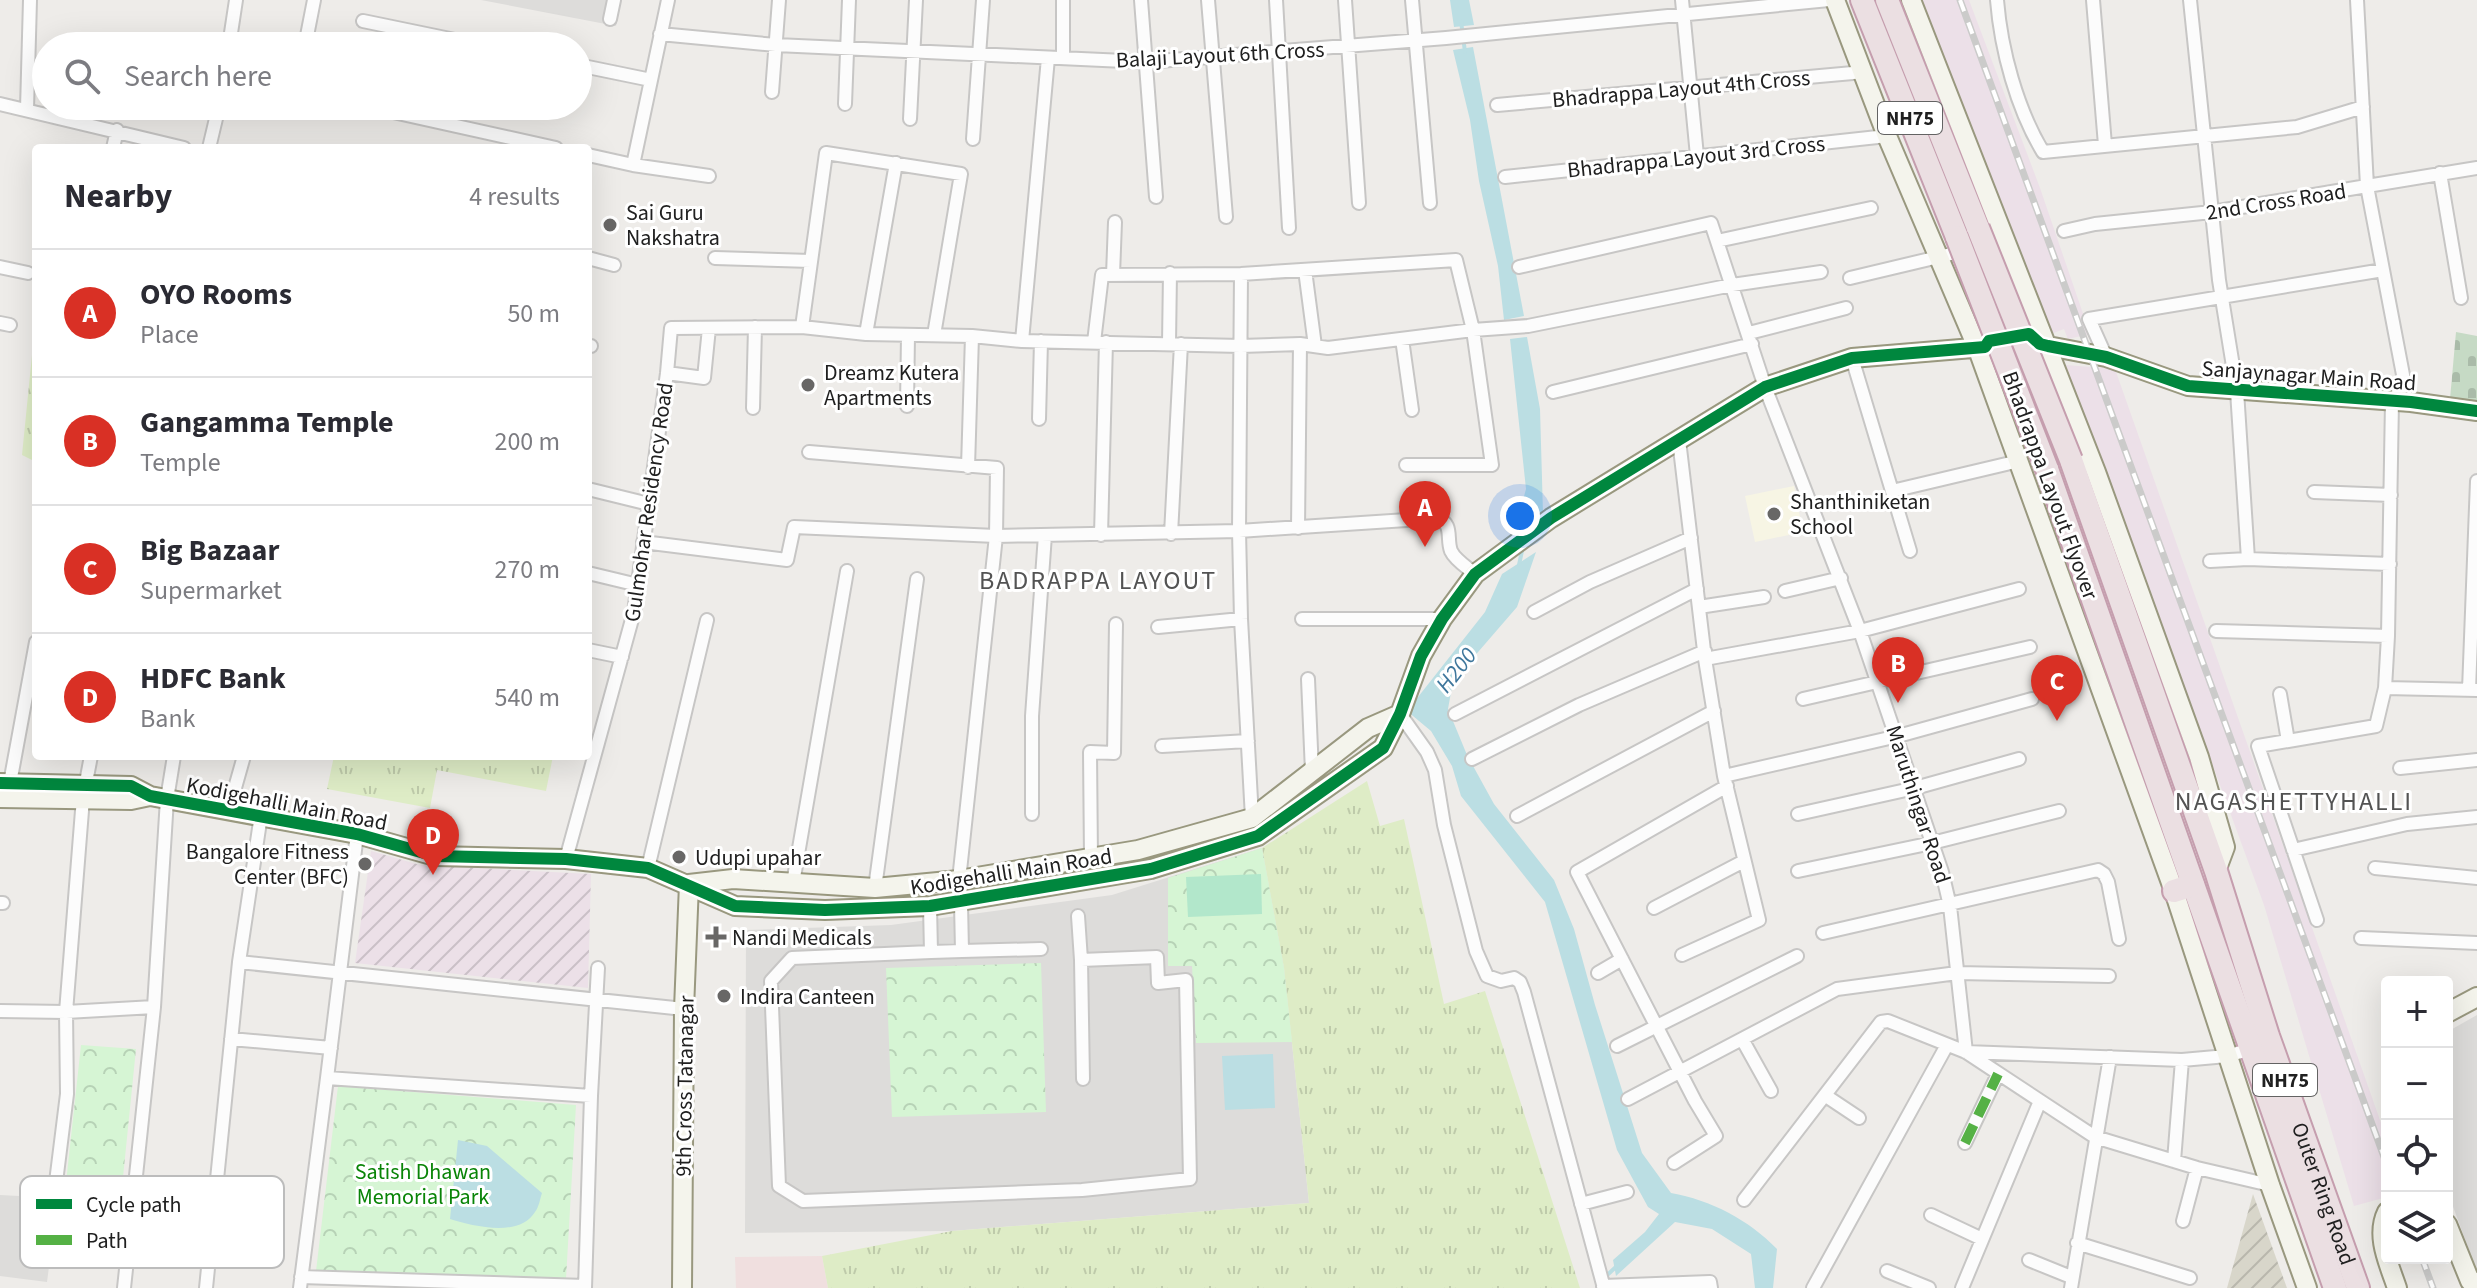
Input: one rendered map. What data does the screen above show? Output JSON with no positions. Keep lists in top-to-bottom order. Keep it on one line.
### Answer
{"streets":{"highway":["NH75","Bhadrappa Layout Flyover","Outer Ring Road"],"street":["Balaji Layout 6th Cross","Bhadrappa Layout 4th Cross","Bhadrappa Layout 3rd Cross","2nd Cross Road","Sanjaynagar Main Road","Gulmohar Residency Road","Kodigehalli Main Road","Maruthingar Road","9th Cross Tatanagar"]},"crossings":[["Sanjaynagar Main Road","Kodigehalli Main Road"],["Bhadrappa Layout Flyover","Outer Ring Road"],["Gulmohar Residency Road","Kodigehalli Main Road"],["Kodigehalli Main Road","Maruthingar Road"],["Kodigehalli Main Road","9th Cross Tatanagar"]],"districts":["BADRAPPA LAYOUT","NAGASHETTYHALLI"],"water":["H200"],"parks":["Satish Dhawan Memorial Park"],"places":{"other":["Sai Guru Nakshatra","Dreamz Kutera Apartments","Shanthiniketan School","Udupi upahar","Bangalore Fitness Center (BFC)","Indira Canteen"],"health":["Nandi Medicals"]},"legend":["Cycle path","Path"],"page":{"search":"Search here","heading":["Nearby","4 results"],"list":[{"mark":"A","name":"OYO Rooms","note":"Place","value":"50 m"},{"mark":"B","name":"Gangamma Temple","note":"Temple","value":"200 m"},{"mark":"C","name":"Big Bazaar","note":"Supermarket","value":"270 m"},{"mark":"D","name":"HDFC Bank","note":"Bank","value":"540 m"}],"pins":["A","B","C","D"],"map_buttons":["+","−"]}}
